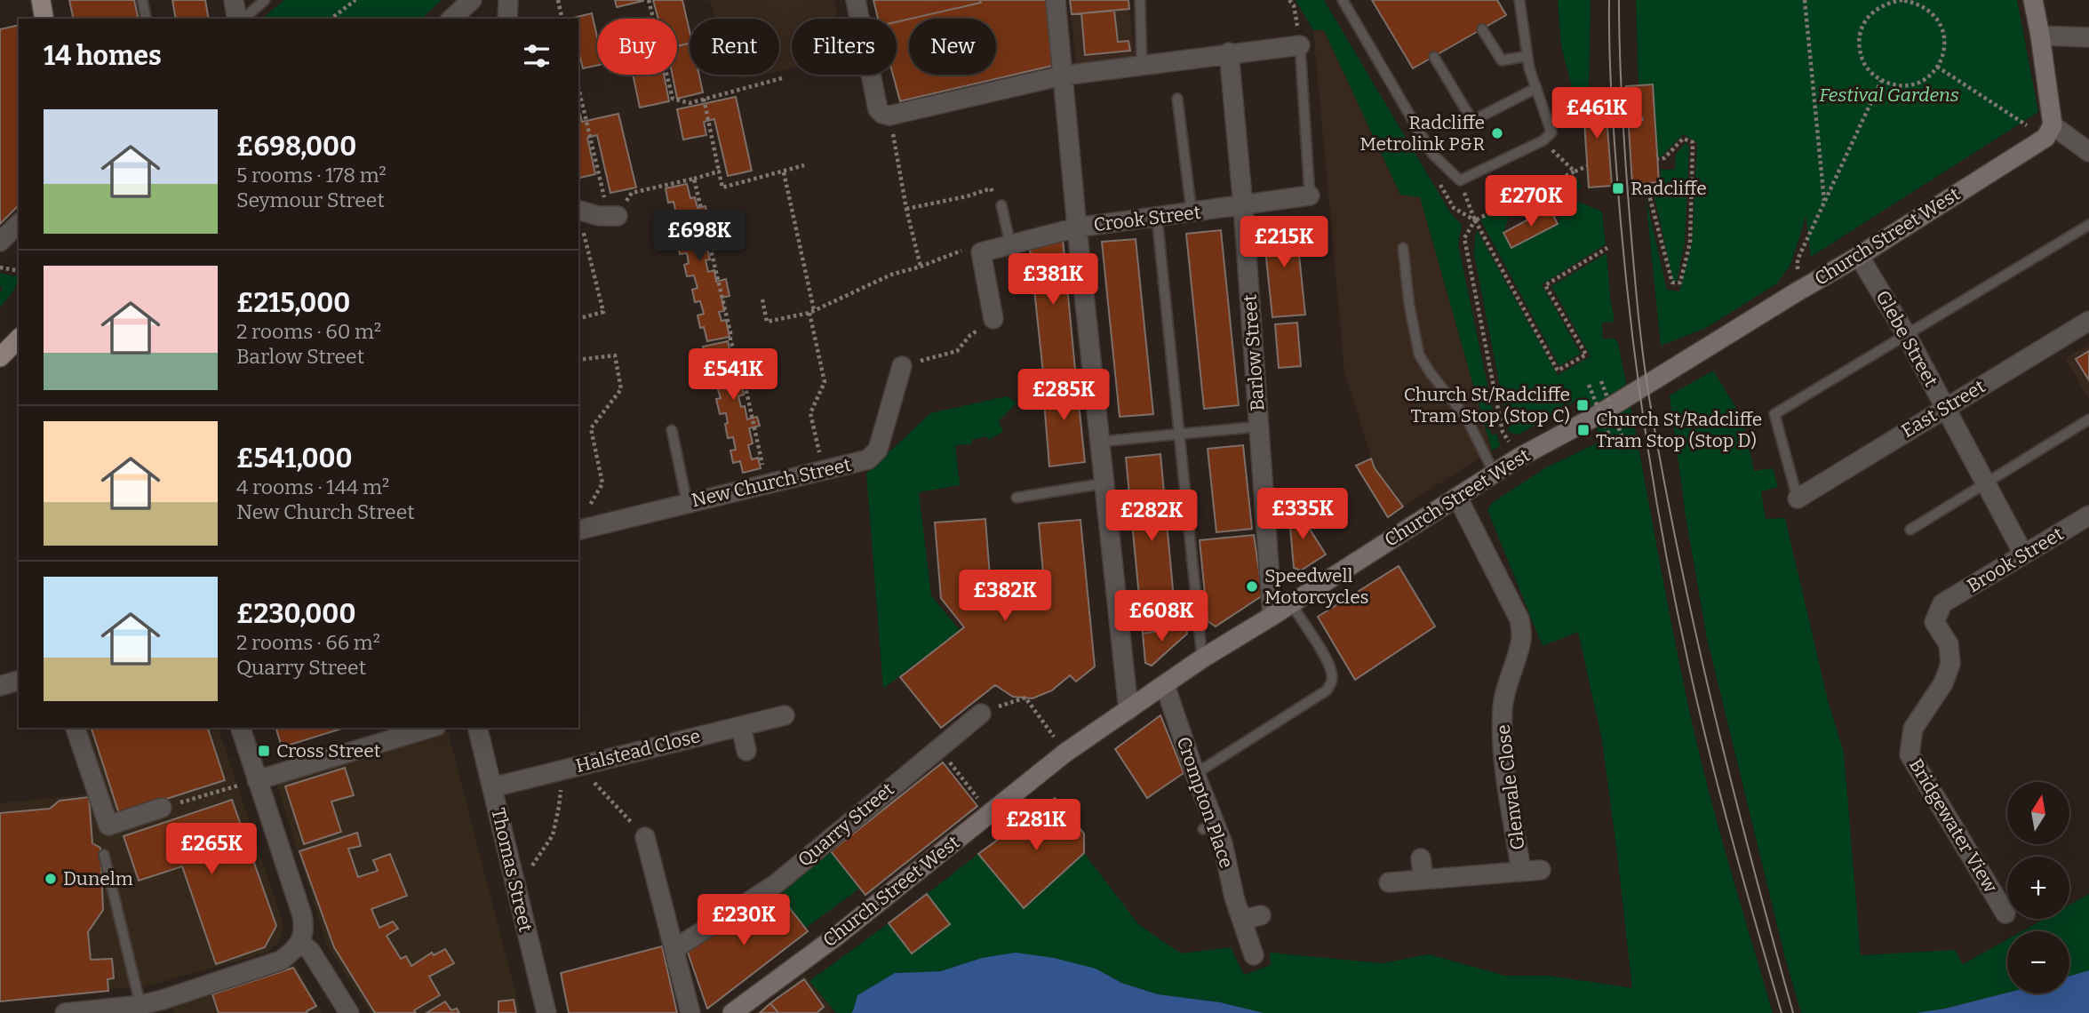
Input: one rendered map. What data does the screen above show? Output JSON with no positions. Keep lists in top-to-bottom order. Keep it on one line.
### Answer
{"streets":{"street":["Crook Street","Church Street West","Glebe Street","Barlow Street","East Street","New Church Street","Brook Street","Halstead Close","Glenvale Close","Crompton Place","Quarry Street","Bridgewater View","Thomas Street"]},"crossings":[["Crook Street","Barlow Street"],["Church Street West","Glebe Street"],["Church Street West","Barlow Street"],["Church Street West","Glenvale Close"],["Church Street West","Crompton Place"],["Glebe Street","East Street"],["Glebe Street","Brook Street"],["Brook Street","Bridgewater View"],["Halstead Close","Thomas Street"]],"parks":["Festival Gardens"],"places":{"other":["Radcliffe Metrolink P&R","Speedwell Motorcycles","Dunelm"],"transit":["Radcliffe","Church St/Radcliffe Tram Stop (Stop C)","Church St/Radcliffe Tram Stop (Stop D)","Cross Street"]},"north":"top","page":{"chip":["Buy","Rent","Filters","New"],"heading":"14 homes","price":["£461K","£270K","£698K","£215K","£381K","£541K","£285K","£335K","£282K","£382K","£608K","£281K","£265K","£230K"],"list":[{"name":"£698,000","note":"5 rooms · 178 m² · Seymour Street"},{"name":"£215,000","note":"2 rooms · 60 m² · Barlow Street"},{"name":"£541,000","note":"4 rooms · 144 m² · New Church Street"},{"name":"£230,000","note":"2 rooms · 66 m² · Quarry Street"}],"map_buttons":["+","−"]}}
